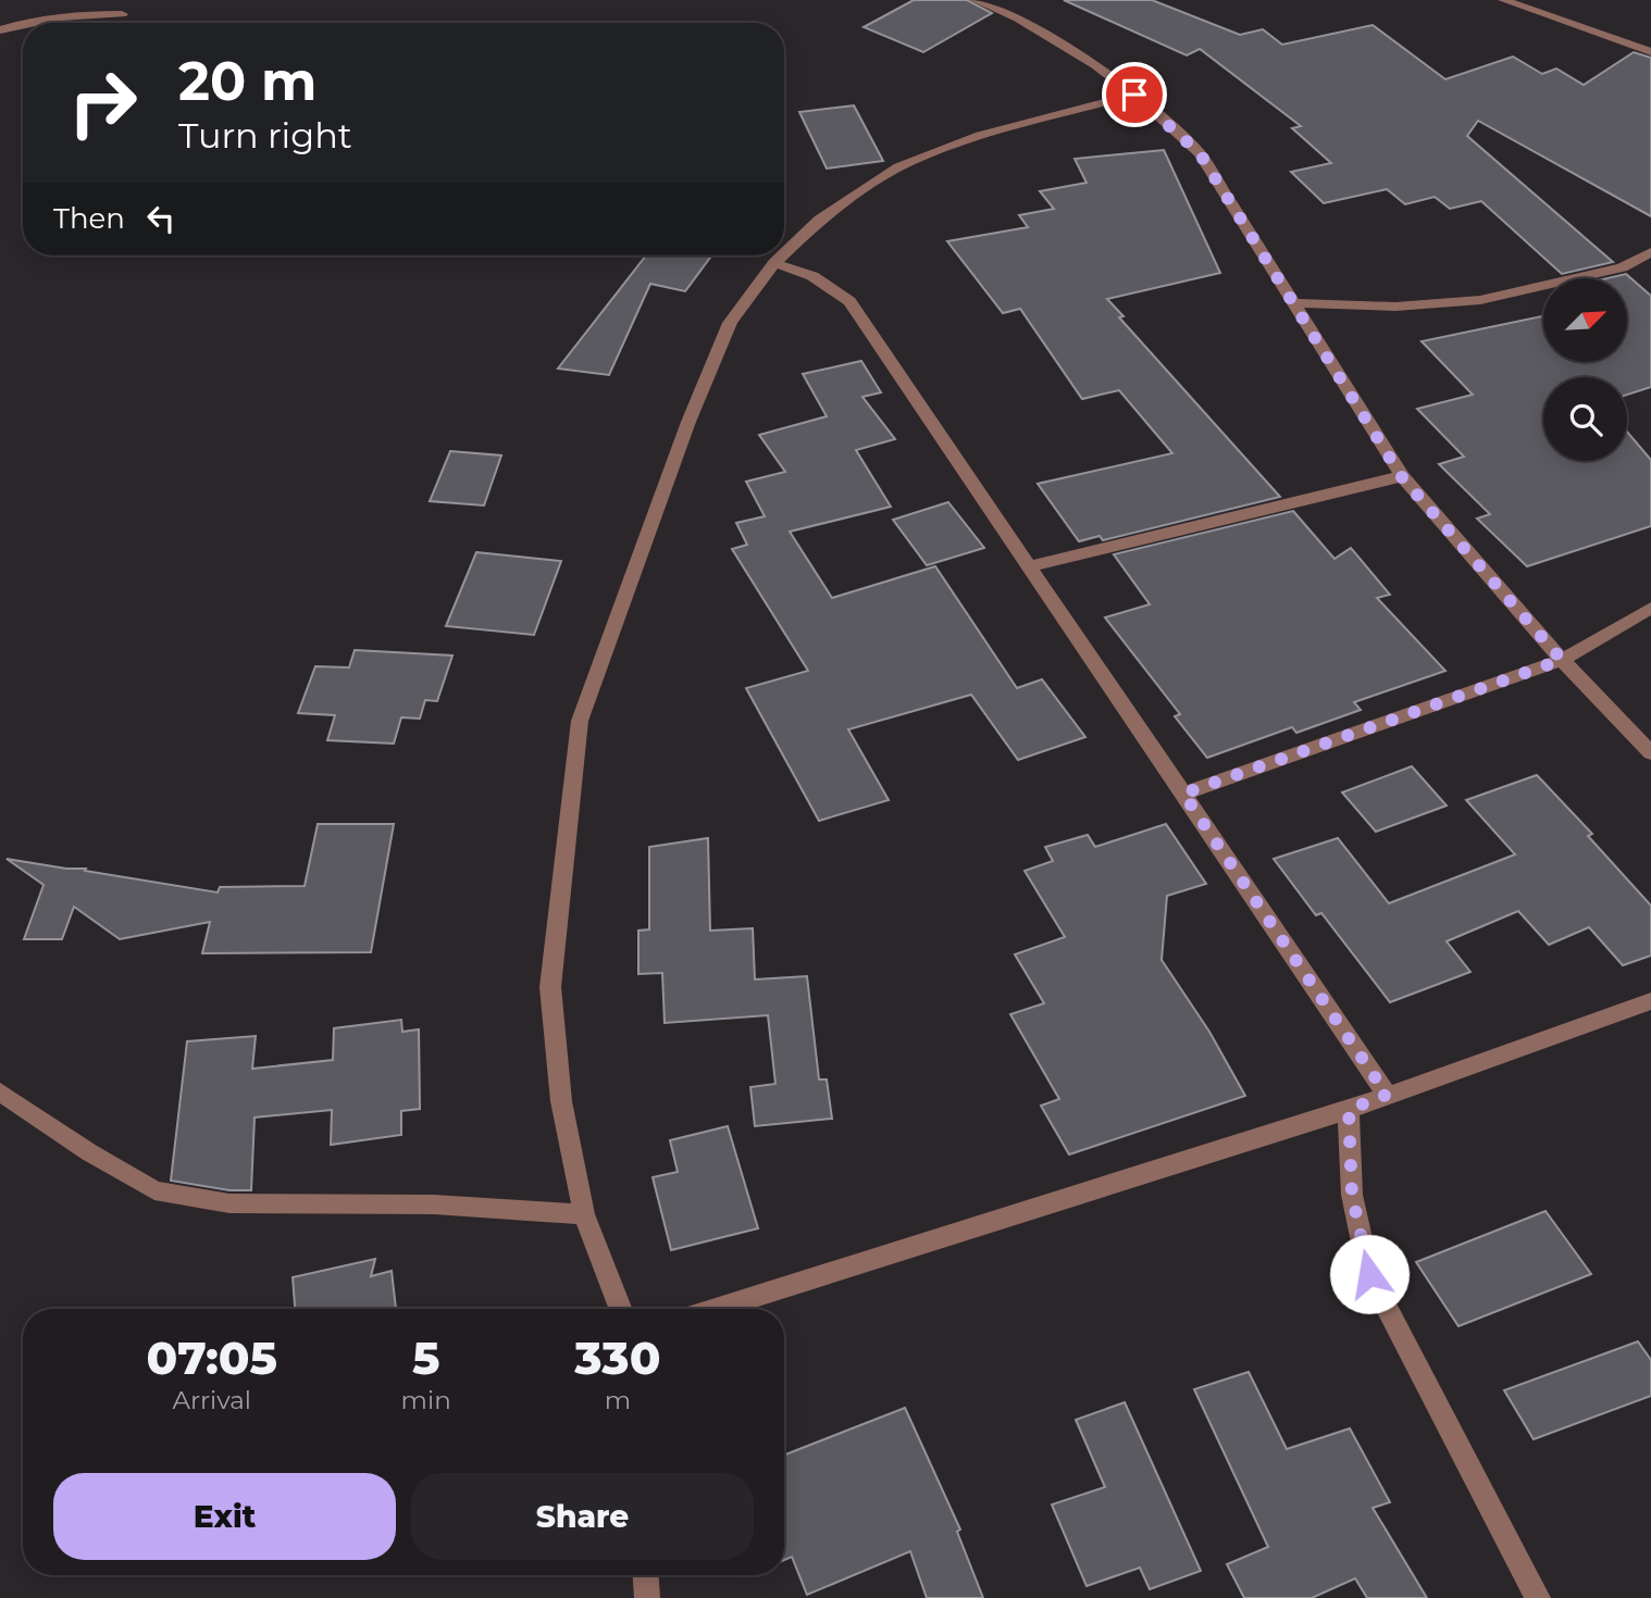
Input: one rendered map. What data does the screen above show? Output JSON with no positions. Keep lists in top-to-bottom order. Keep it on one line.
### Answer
{"north":"top right","page":{"turn":["20 m","Turn right"],"then":"Then","eta":["07:05","Arrival","5","min","330","m"],"buttons":["Exit","Share"]}}
